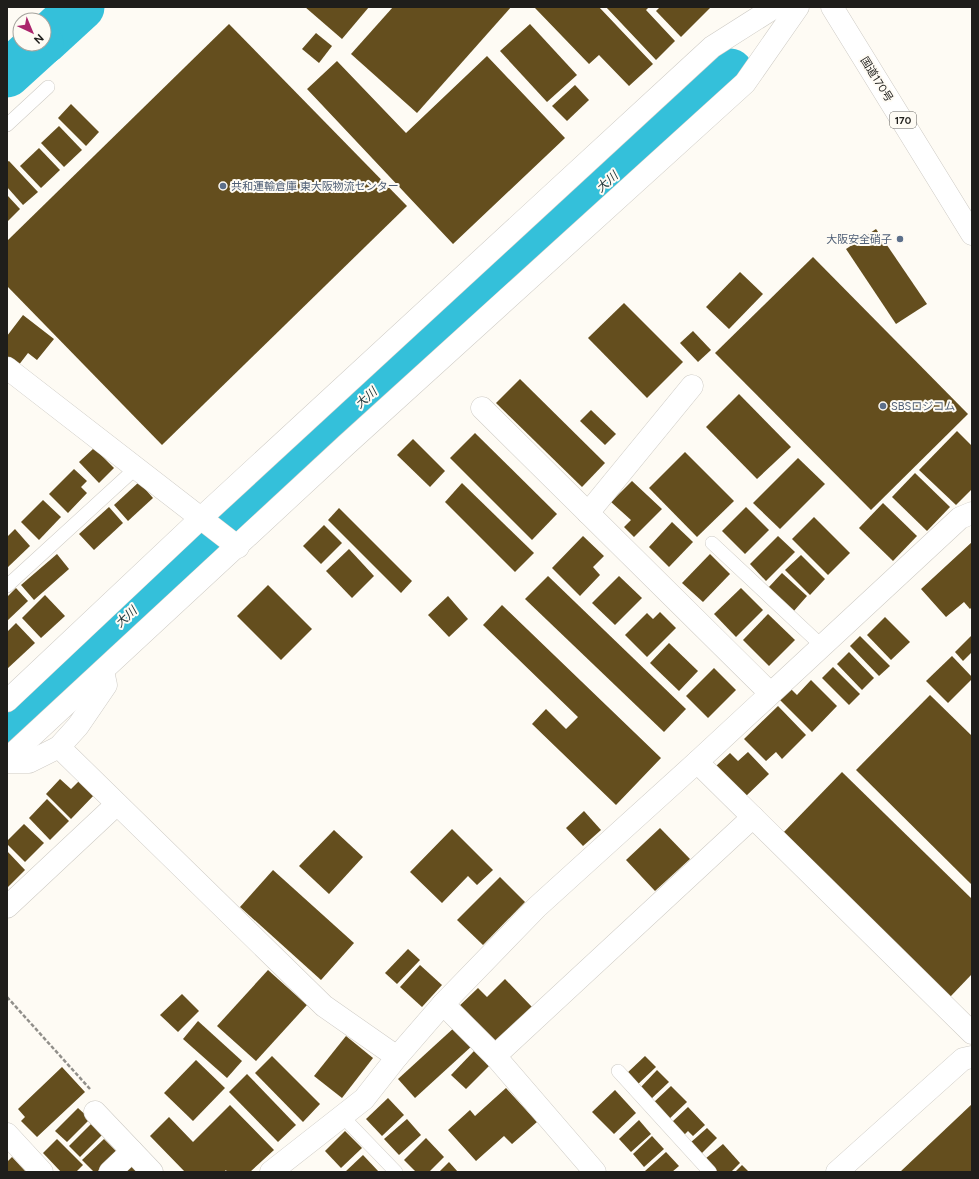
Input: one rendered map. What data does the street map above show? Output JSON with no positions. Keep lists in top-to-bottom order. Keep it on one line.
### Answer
{"streets":{"main road":["国道170号","170"]},"water":["大川"],"places":["共和運輸倉庫 東大阪物流センター","大阪安全硝子","SBSロジコム"],"north":"bottom right"}
